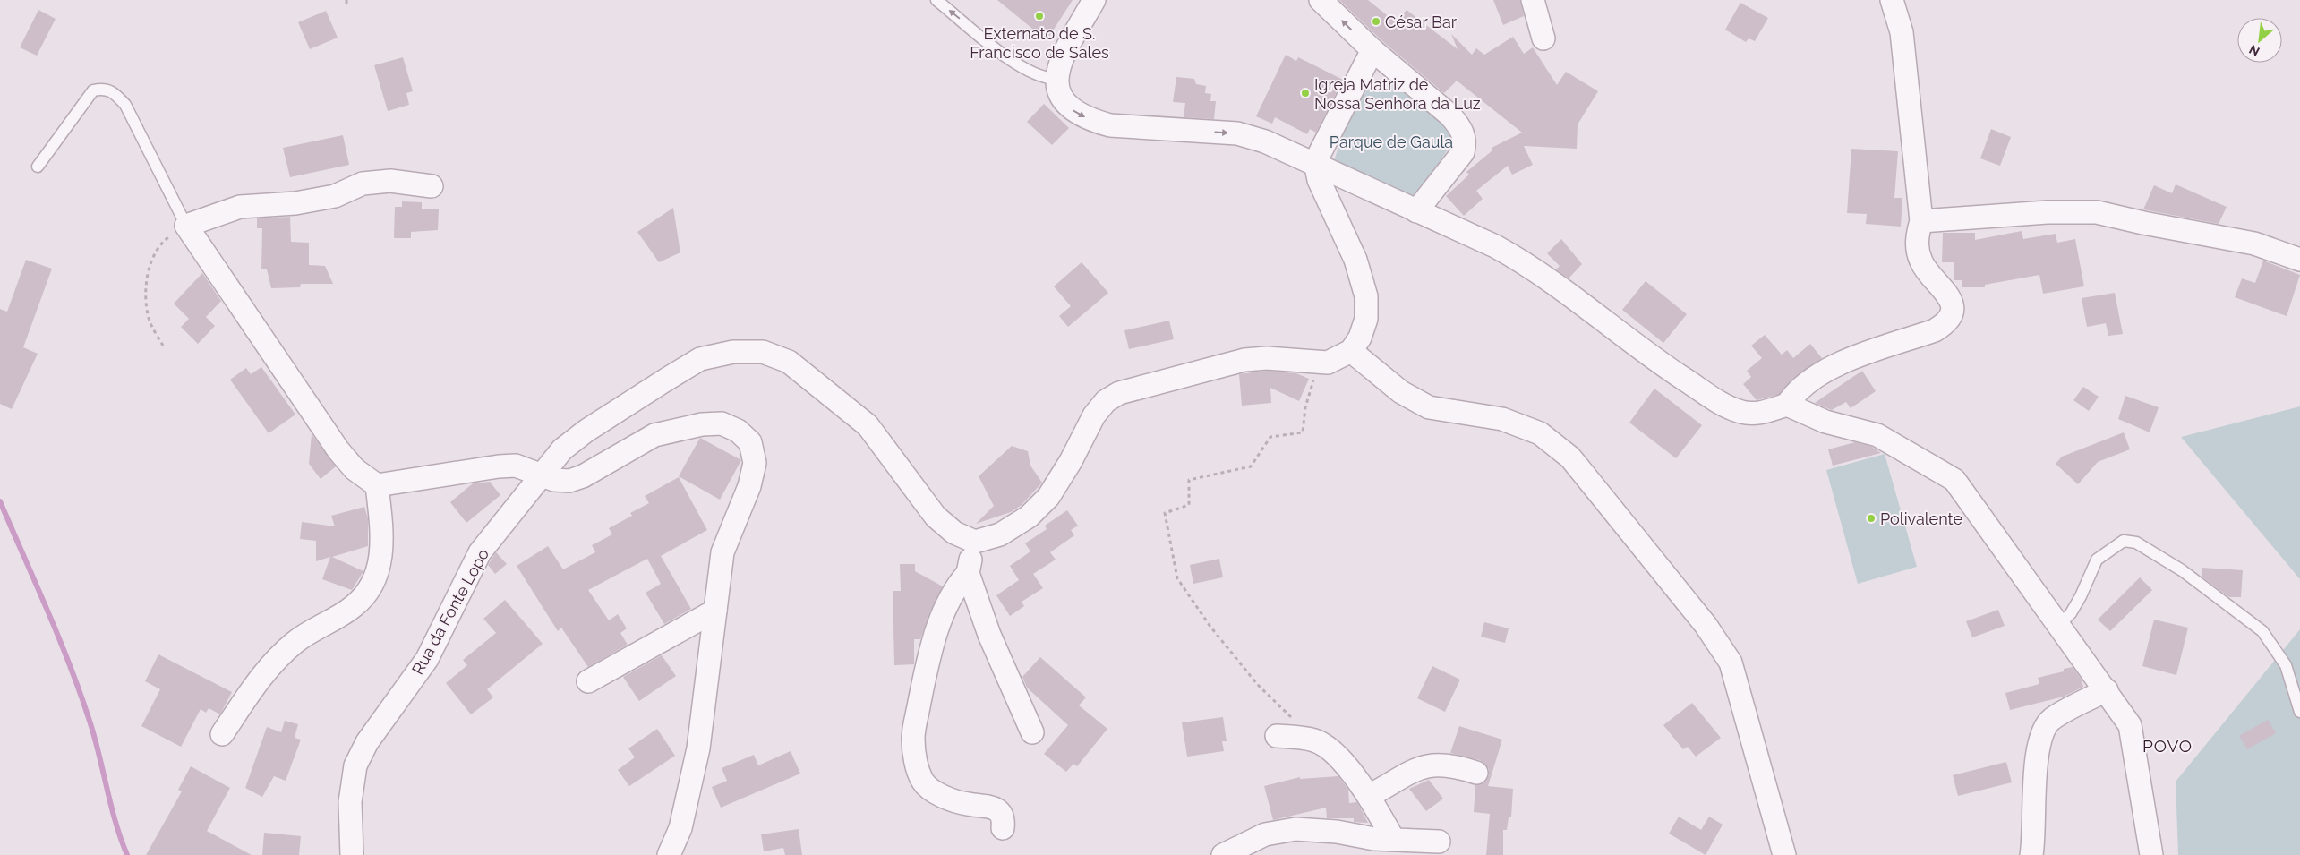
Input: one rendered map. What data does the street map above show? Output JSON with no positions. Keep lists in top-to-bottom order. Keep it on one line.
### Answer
{"streets":{"street":["Rua da Fonte Lopo"]},"districts":["POVO"],"parks":["Parque de Gaula"],"places":["Externato de S. Francisco de Sales","César Bar","Igreja Matriz de Nossa Senhora da Luz","Polivalente"],"north":"bottom left"}
